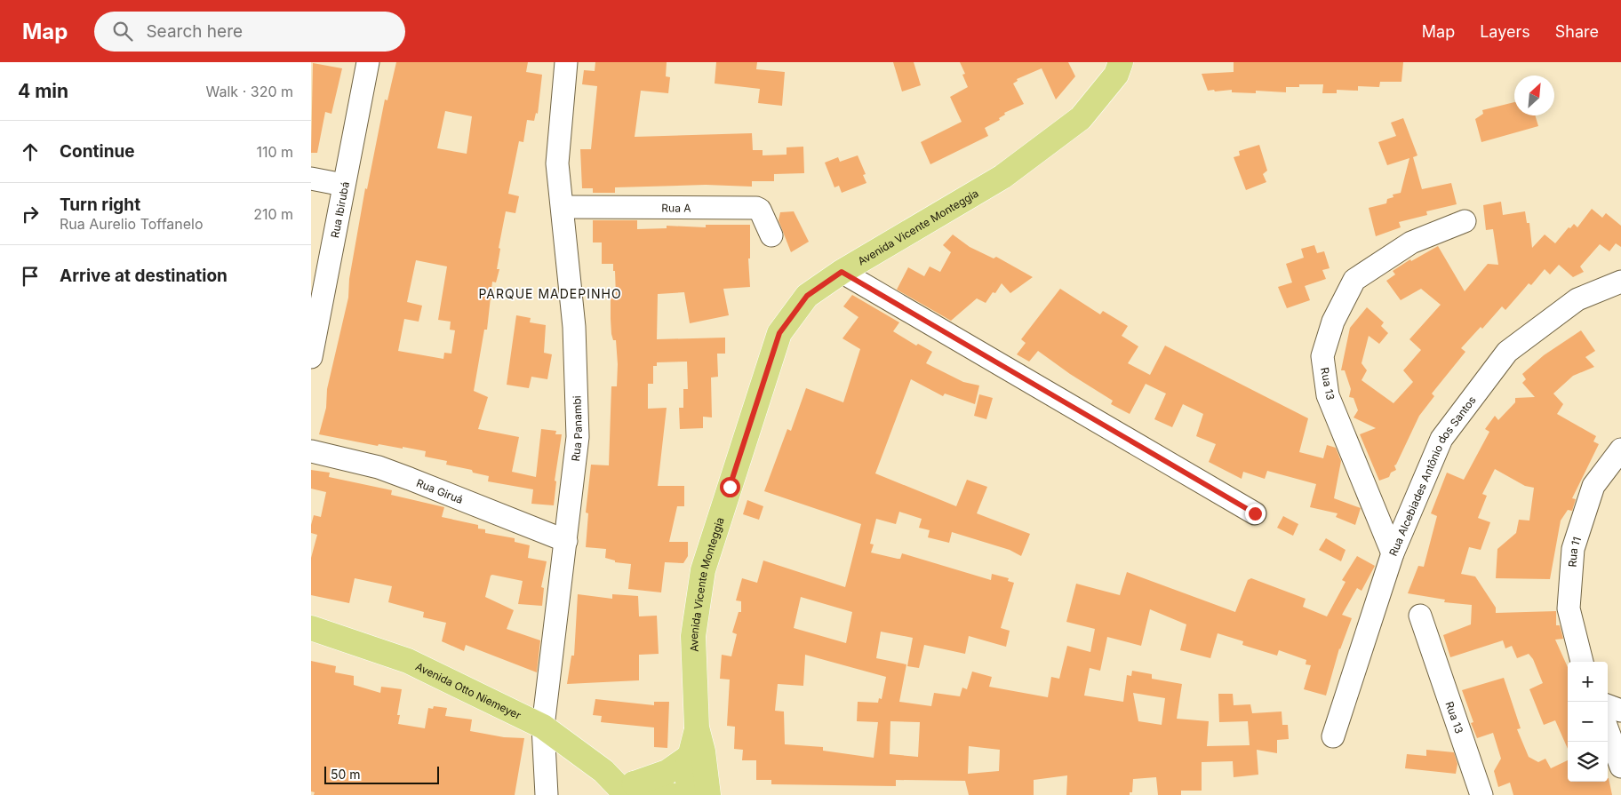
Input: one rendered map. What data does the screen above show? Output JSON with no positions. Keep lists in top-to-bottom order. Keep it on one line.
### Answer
{"streets":{"main road":["Avenida Vicente Monteggia","Avenida Otto Niemeyer"],"street":["Rua A","Rua Ibirubá","Rua 13","Rua Panambi","Rua Alcebiades Antônio dos Santos","Rua Giruá","Rua 11"]},"crossings":[["Rua A","Rua Panambi"],["Rua 13","Rua Alcebiades Antônio dos Santos"],["Rua Panambi","Rua Giruá"],["Rua Panambi","Avenida Otto Niemeyer"]],"districts":["PARQUE MADEPINHO"],"scale_bar":"50 m","north":"top right","page":{"header":"Map","search":"Search here","nav":["Map","Layers","Share"],"heading":["4 min","Walk · 320 m"],"list":[["Continue","110 m"],["Turn right","Rua Aurelio Toffanelo","210 m"],"Arrive at destination"],"map_buttons":["+","−"],"scale":"50 m"}}
